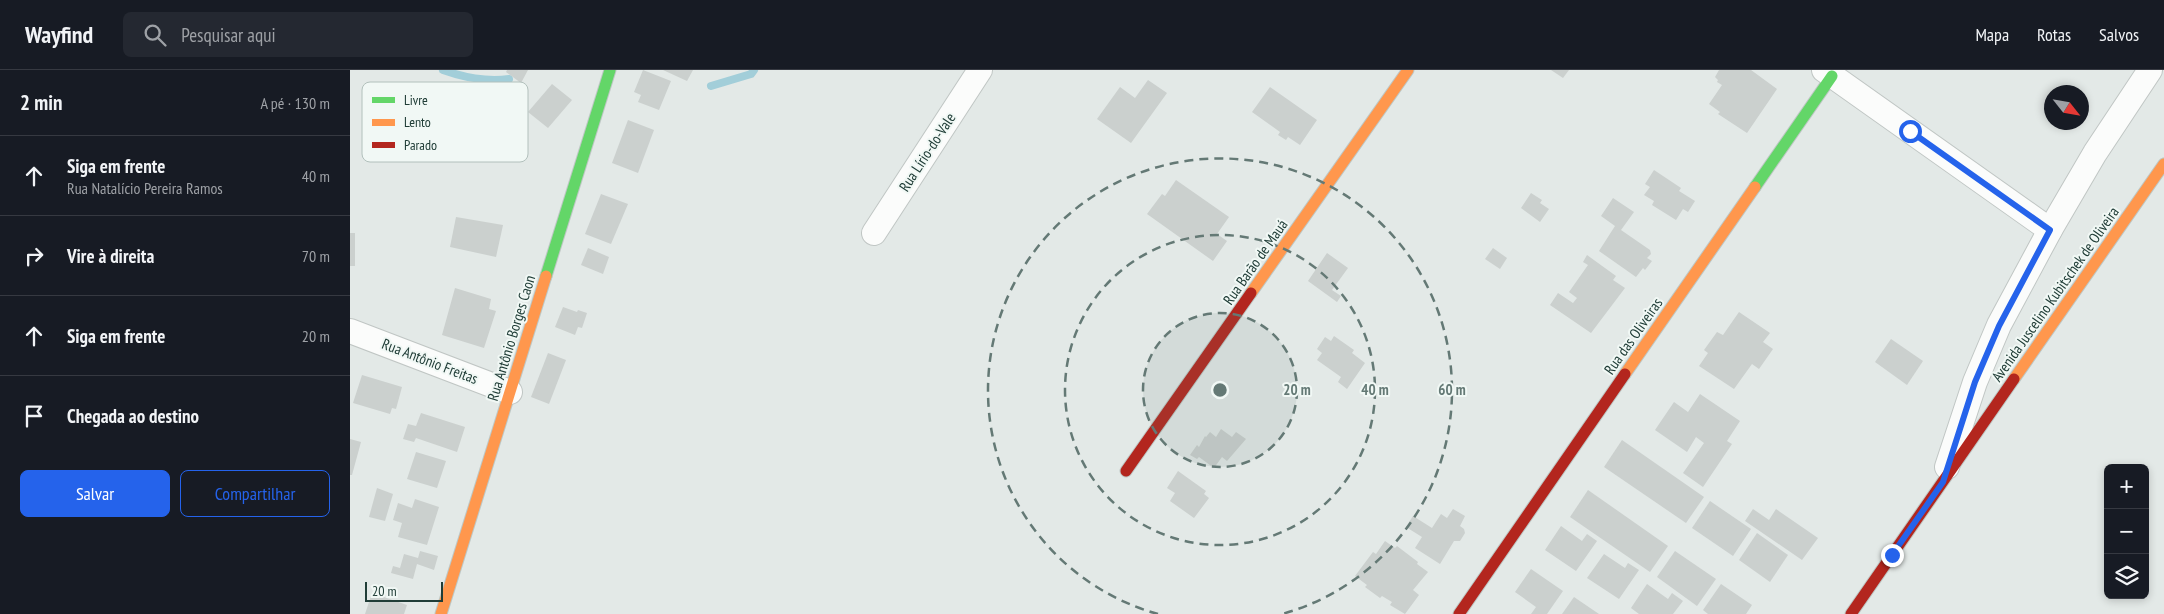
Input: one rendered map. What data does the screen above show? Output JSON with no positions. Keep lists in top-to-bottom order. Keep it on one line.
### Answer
{"streets":{"street":["Rua Lírio-do-Vale","Rua Barão de Mauá","Avenida Juscelino Kubitschek de Oliveira","Rua das Oliveiras","Rua Antônio Borges Caon","Rua Antônio Freitas"]},"crossings":[["Rua Antônio Borges Caon","Rua Antônio Freitas"]],"legend":["Livre","Lento","Parado"],"scale_bar":"20 m","north":"bottom right","page":{"header":"Wayfind","search":"Pesquisar aqui","nav":["Mapa","Rotas","Salvos"],"heading":["2 min","A pé · 130 m"],"list":[["Siga em frente","Rua Natalício Pereira Ramos","40 m"],["Vire à direita","70 m"],["Siga em frente","20 m"],"Chegada ao destino"],"buttons":["Salvar","Compartilhar"],"map_buttons":["+","−"],"scale":"20 m"},"rings":["20 m","40 m","60 m"]}
